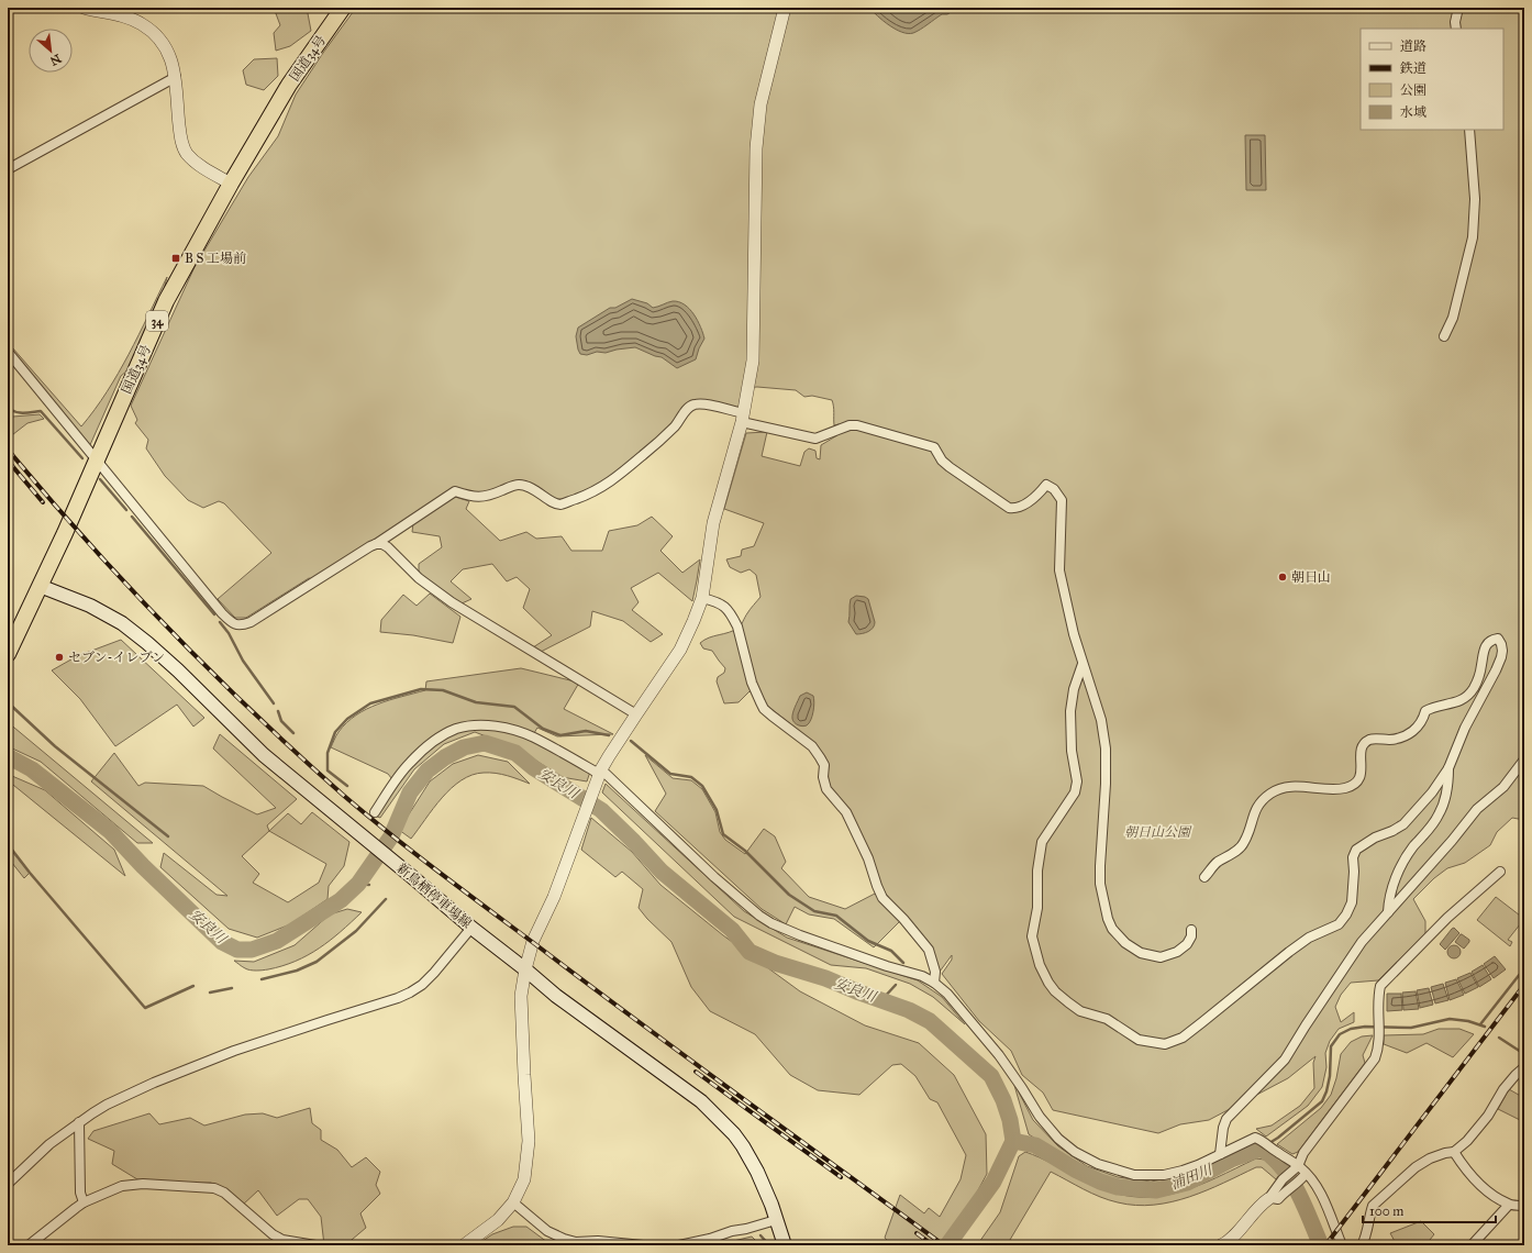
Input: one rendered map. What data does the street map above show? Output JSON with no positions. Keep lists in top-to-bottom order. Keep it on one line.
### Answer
{"streets":{"highway":["国道34号","34"],"main road":["新鳥栖停車場線"]},"crossings":[["国道34号","新鳥栖停車場線"]],"water":["安良川","浦田川"],"parks":["朝日山公園"],"places":{"transit":["B S 工場前"],"other":["朝日山","セブン-イレブン"]},"legend":["道路","鉄道","公園","水域"],"scale_bar":"100 m","north":"bottom right"}
